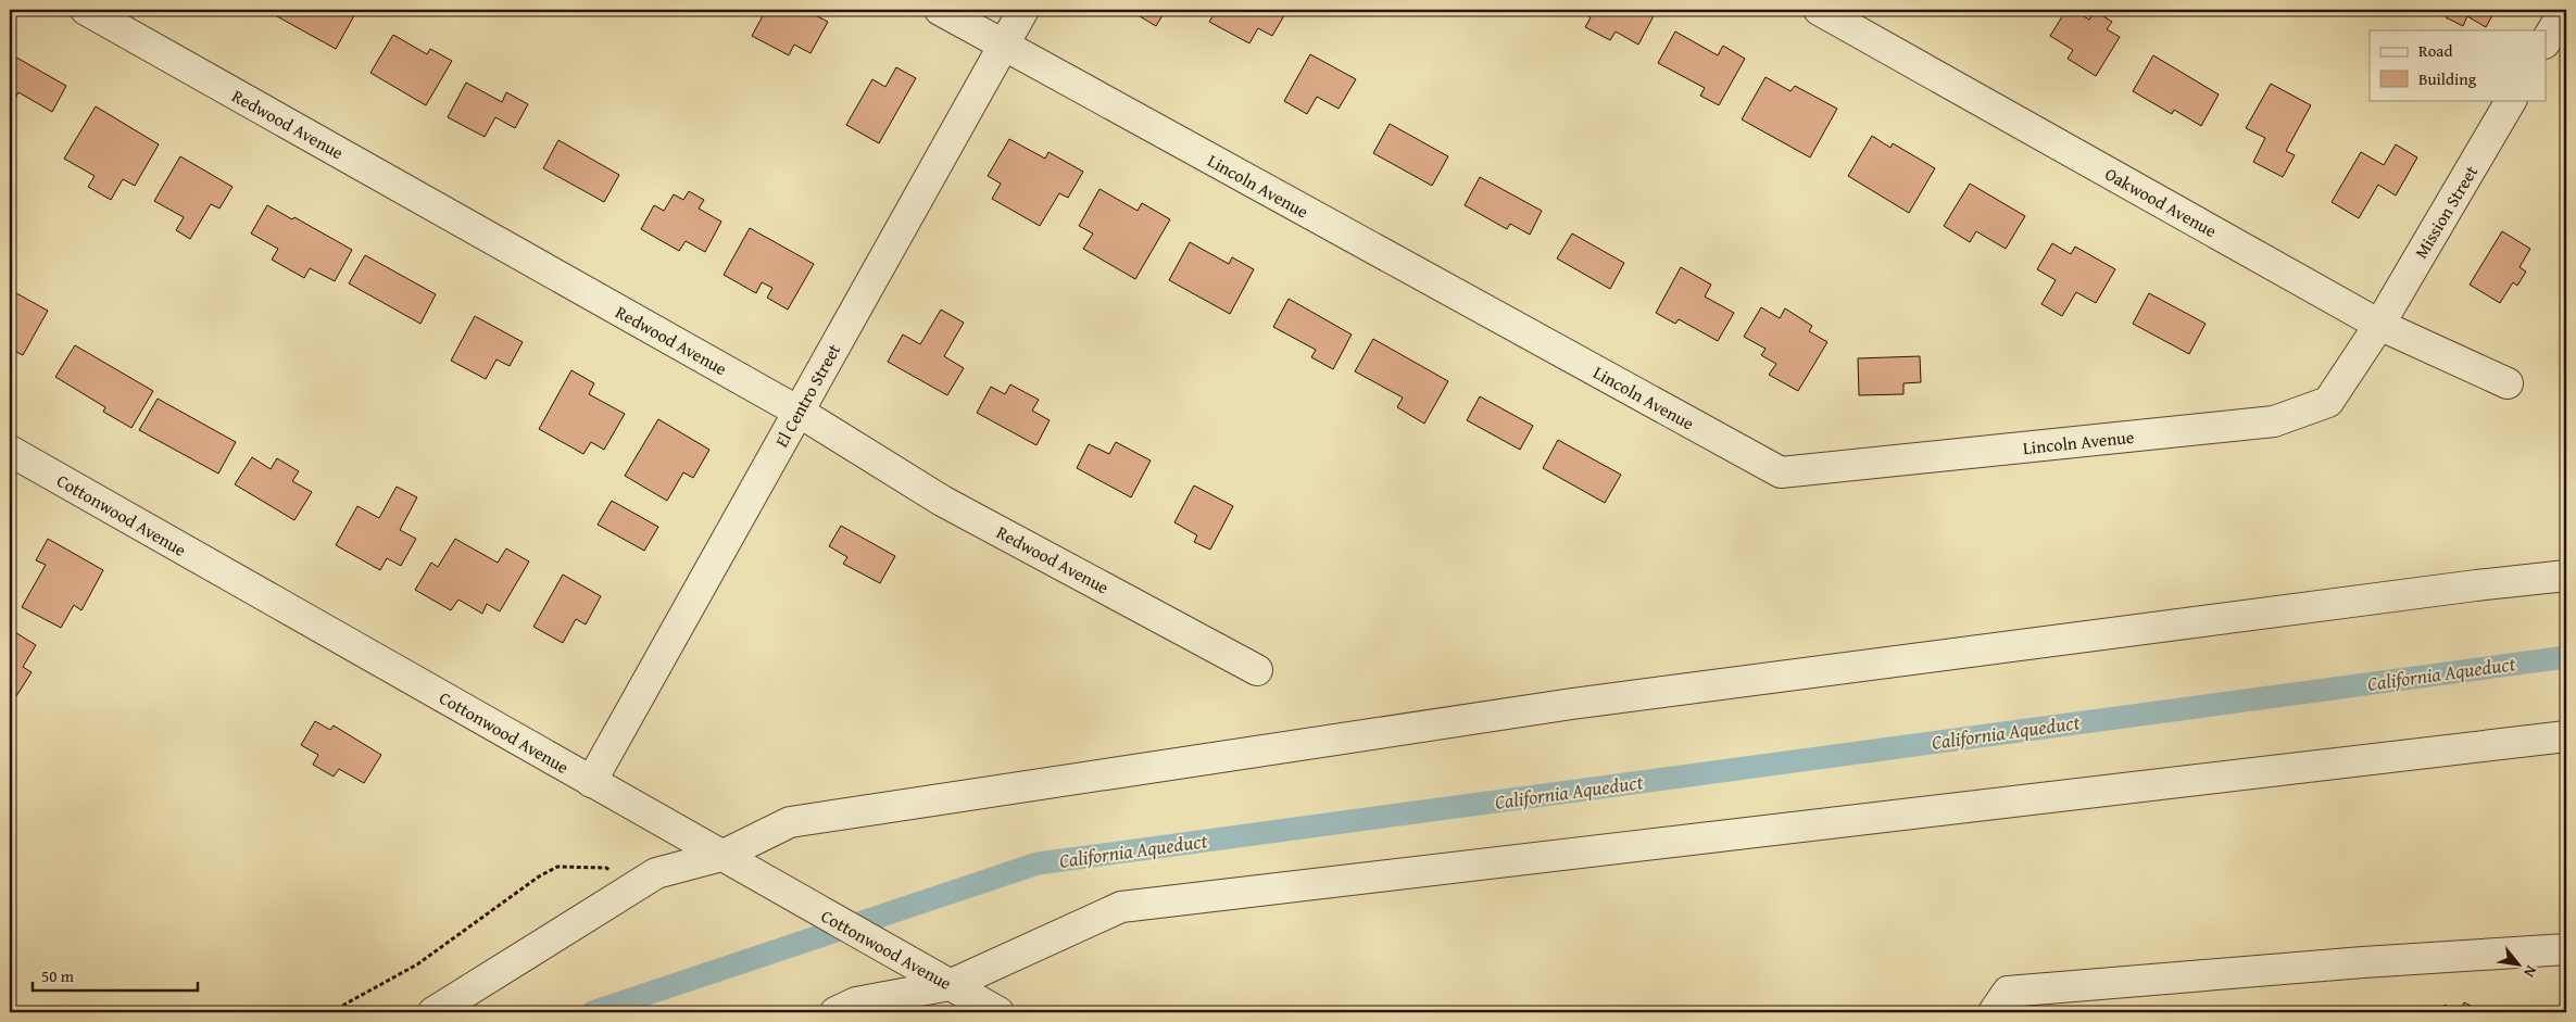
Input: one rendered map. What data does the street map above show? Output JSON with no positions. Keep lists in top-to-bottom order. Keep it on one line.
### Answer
{"streets":{"street":["Redwood Avenue","Lincoln Avenue","Oakwood Avenue","Mission Street","El Centro Street","Cottonwood Avenue"]},"crossings":[["Redwood Avenue","El Centro Street"],["Lincoln Avenue","Oakwood Avenue"],["Lincoln Avenue","Mission Street"],["Lincoln Avenue","El Centro Street"],["Oakwood Avenue","Mission Street"],["El Centro Street","Cottonwood Avenue"]],"water":["California Aqueduct"],"legend":["Road","Building"],"scale_bar":"50 m","north":"bottom right"}
